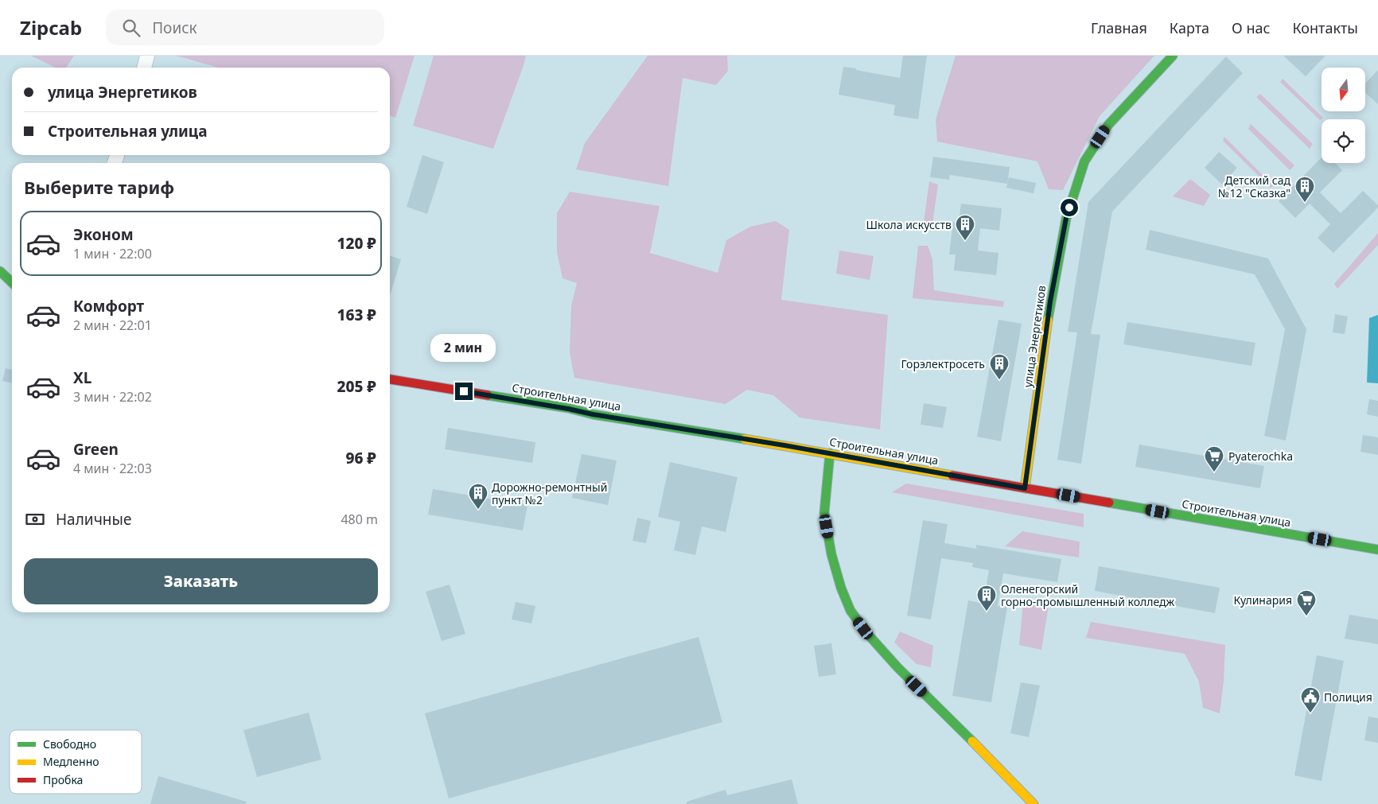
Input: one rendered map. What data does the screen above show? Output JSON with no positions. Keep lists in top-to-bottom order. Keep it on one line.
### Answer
{"streets":{"street":["улица Энергетиков","Строительная улица"]},"crossings":[["улица Энергетиков","Строительная улица"]],"places":{"building":["Детский сад №12 \"Сказка\"","Школа искусств","Горэлектросеть","Дорожно-ремонтный пункт №2","Оленегорский горно-промышленный колледж"],"supermarket":["Pyaterochka","Кулинария"],"public building":["Полиция"]},"legend":["Свободно","Медленно","Пробка"],"north":"bottom","page":{"header":"Zipcab","search":"Поиск","nav":["Главная","Карта","О нас","Контакты"],"banner":["улица Энергетиков","Строительная улица"],"heading":"Выберите тариф","list":[{"name":"Эконом","note":"1 мин · 22:00","value":"120 ₽"},{"name":"Комфорт","note":"2 мин · 22:01","value":"163 ₽"},{"name":"XL","note":"3 мин · 22:02","value":"205 ₽"},{"name":"Green","note":"4 мин · 22:03","value":"96 ₽"}],"bubble":"2 мин","pay":["Наличные","480 m"],"buttons":"Заказать"}}
